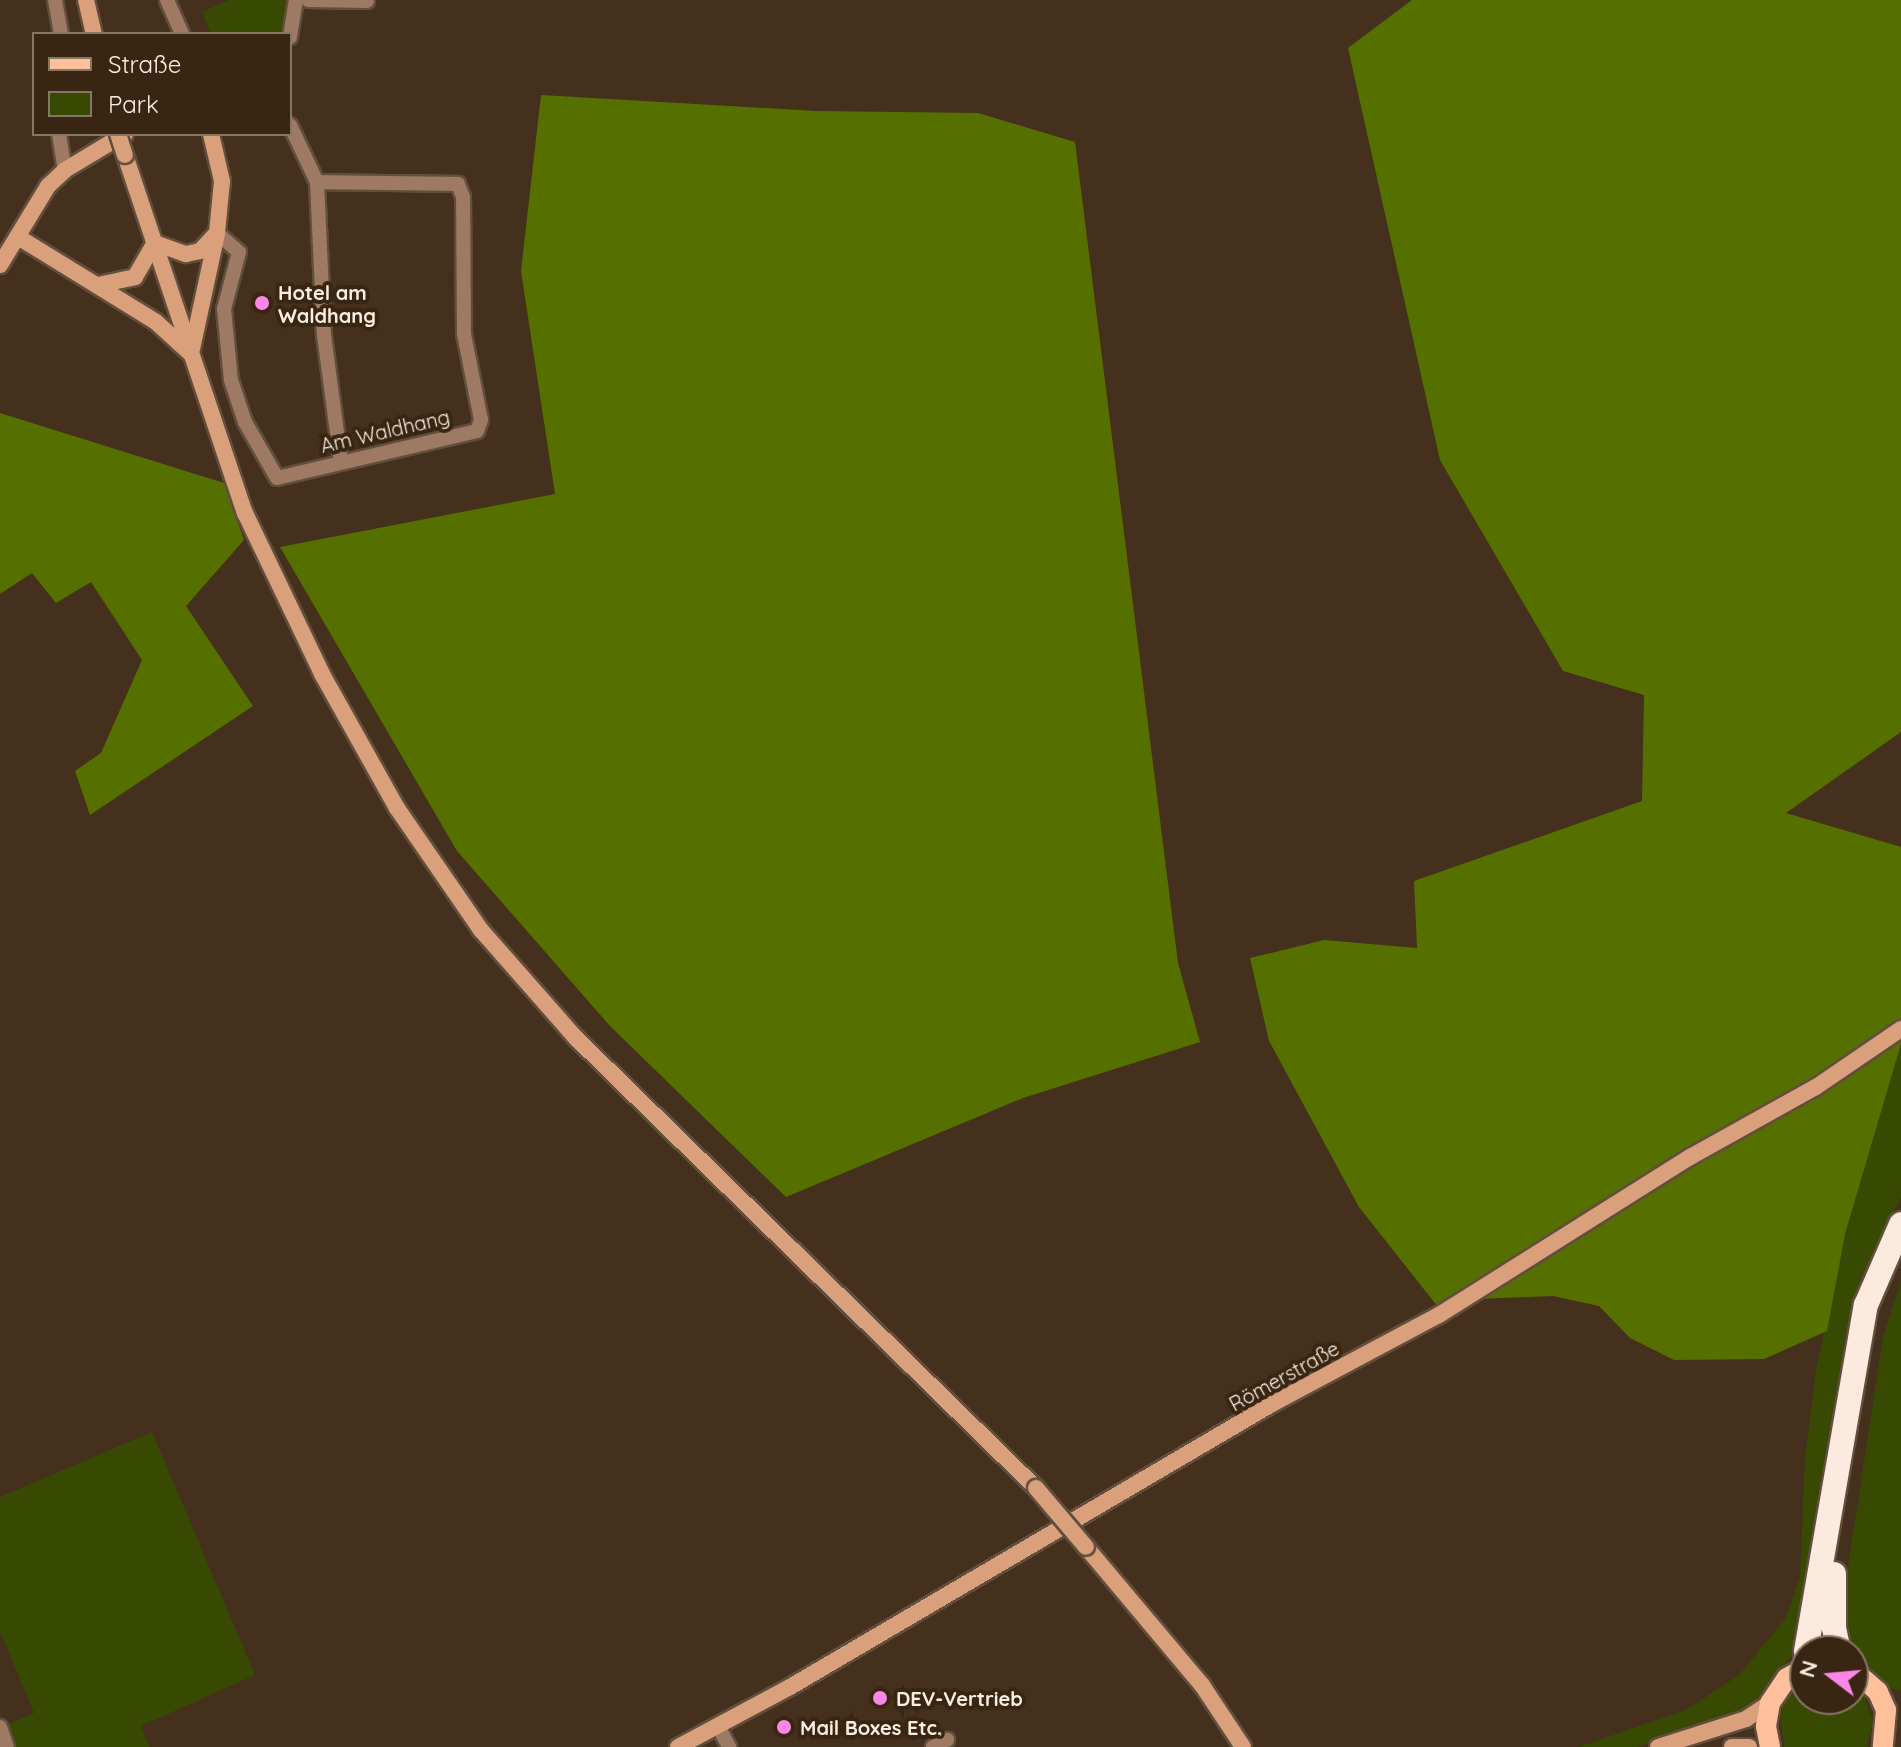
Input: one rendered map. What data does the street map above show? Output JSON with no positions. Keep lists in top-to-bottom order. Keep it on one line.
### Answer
{"streets":{"main road":["Römerstraße"],"street":["Am Waldhang"]},"places":["Hotel am Waldhang","DEV-Vertrieb","Mail Boxes Etc."],"legend":["Straße","Park"],"north":"left"}
